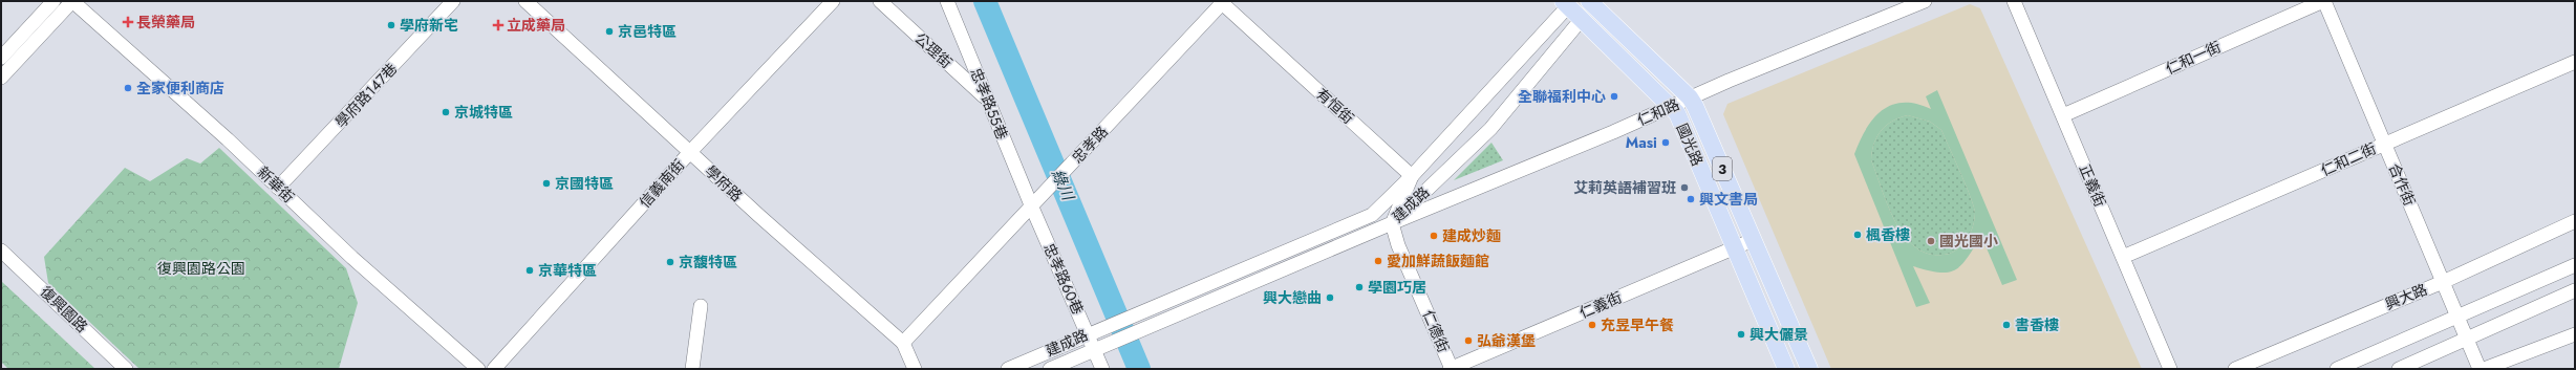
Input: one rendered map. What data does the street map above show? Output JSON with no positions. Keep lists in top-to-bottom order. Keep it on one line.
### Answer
{"streets":{"main road":["國光路","3","建成路"],"street":["公理街","仁和一街","學府路147巷","忠孝路55巷","有恒街","仁和路","忠孝路","仁和二街","信義南街","學府路","新華街","合作街","正義街","忠孝路60巷","興大路","仁義街","復興園路","仁德街"]},"crossings":[["公理街","忠孝路55巷"],["仁和一街","合作街"],["仁和一街","正義街"],["學府路147巷","新華街"],["忠孝路55巷","忠孝路"],["忠孝路55巷","忠孝路60巷"],["有恒街","忠孝路"],["有恒街","建成路"],["仁和路","國光路"],["仁和路","建成路"],["仁和路","仁德街"],["忠孝路","學府路"],["忠孝路","忠孝路60巷"],["國光路","建成路"],["國光路","仁義街"],["仁和二街","合作街"],["仁和二街","正義街"],["信義南街","學府路"],["合作街","興大路"],["建成路","忠孝路60巷"],["建成路","仁德街"],["仁義街","仁德街"]],"water":["綠川"],"parks":["復興園路公園"],"places":{"health":["長榮藥局","立成藥局"],"other":["學府新宅","京邑特區","全家便利商店","全聯福利中心","京城特區","Masi","京國特區","艾莉英語補習班","興文書局","楓香樓","建成炒麵","國光國小","愛加鮮蔬飯麵館","京馥特區","京華特區","學園巧居","興大戀曲","充昱早午餐","書香樓","興大儷景","弘爺漢堡"]}}
